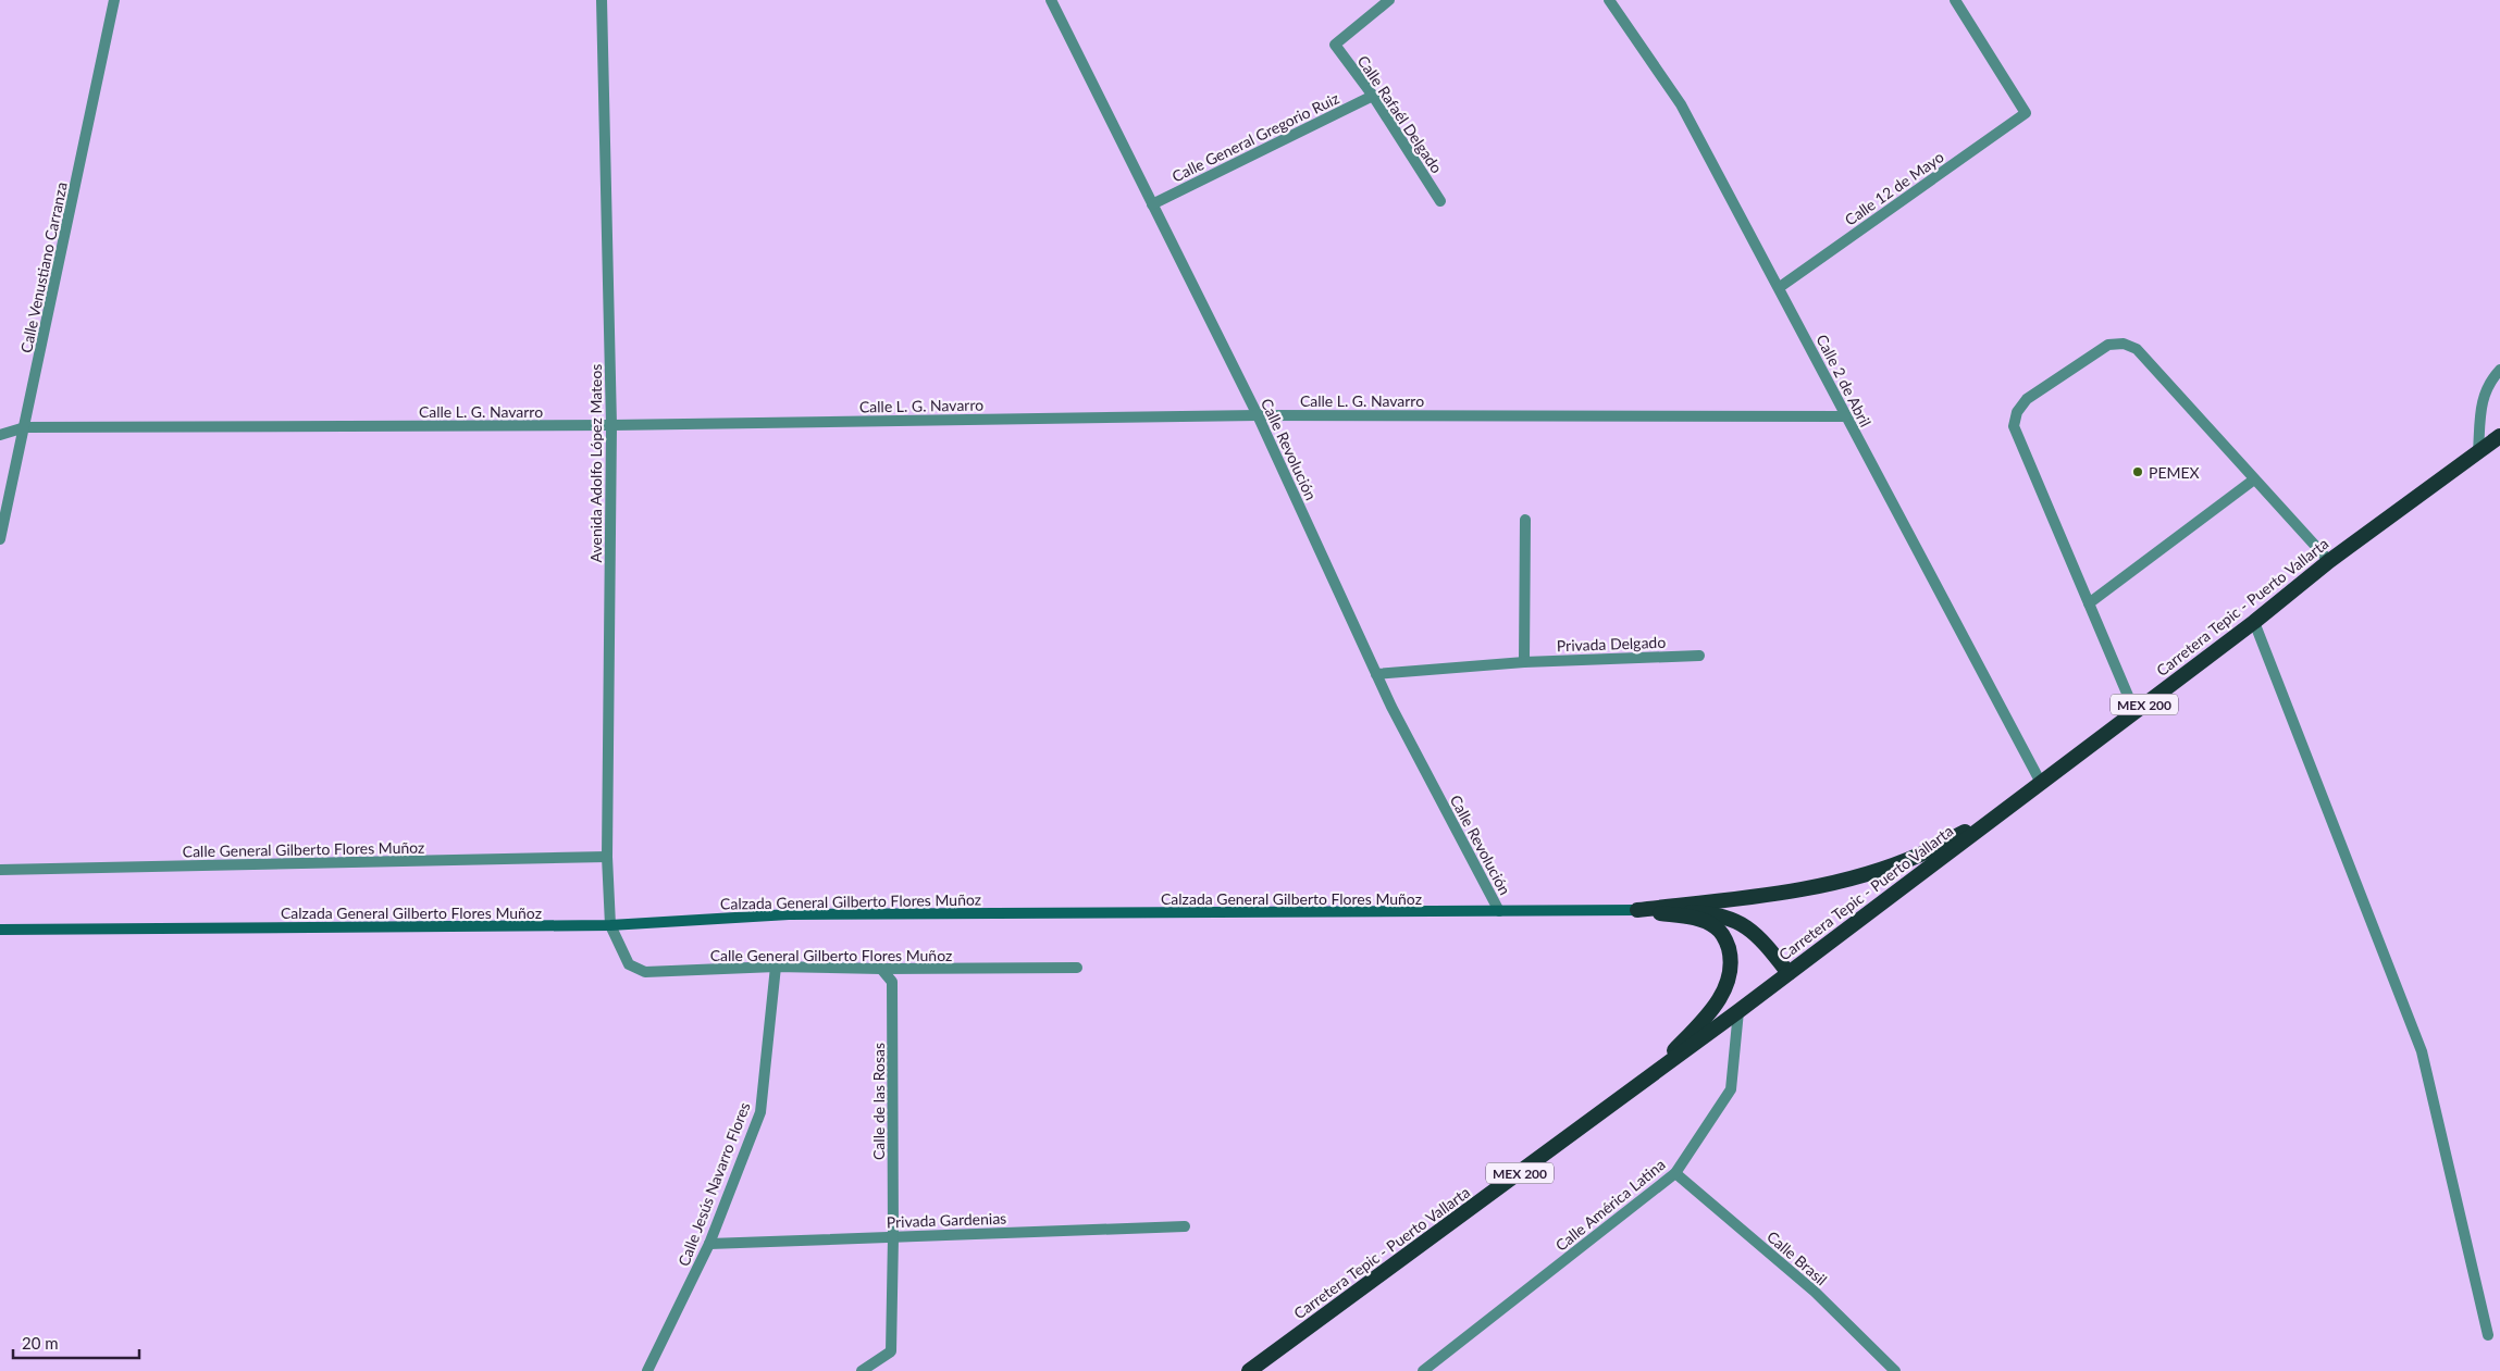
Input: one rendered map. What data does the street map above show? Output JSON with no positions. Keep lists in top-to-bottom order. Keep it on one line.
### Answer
{"streets":{"highway":["Carretera Tepic - Puerto Vallarta","MEX 200"],"main road":["Calzada General Gilberto Flores Muñoz"],"street":["Calle Rafaél Delgado","Calle General Gregorio Ruiz","Calle 12 de Mayo","Calle Venustiano Carranza","Calle 2 de Abril","Calle L. G. Navarro","Calle Revolución","Avenida Adolfo López Mateos","Privada Delgado","Calle General Gilberto Flores Muñoz","Calle de las Rosas","Calle Jesús Navarro Flores","Calle América Latina","Privada Gardenias","Calle Brasil"]},"crossings":[["Calle Rafaél Delgado","Calle General Gregorio Ruiz"],["Calle General Gregorio Ruiz","Calle Revolución"],["Calle 12 de Mayo","Calle 2 de Abril"],["Calle Venustiano Carranza","Calle L. G. Navarro"],["Calle 2 de Abril","Calle L. G. Navarro"],["Calle 2 de Abril","Carretera Tepic - Puerto Vallarta"],["Calle L. G. Navarro","Calle Revolución"],["Calle L. G. Navarro","Avenida Adolfo López Mateos"],["Calle Revolución","Calzada General Gilberto Flores Muñoz"],["Avenida Adolfo López Mateos","Calle General Gilberto Flores Muñoz"],["Avenida Adolfo López Mateos","Calzada General Gilberto Flores Muñoz"],["Carretera Tepic - Puerto Vallarta","Calle América Latina"],["Calle General Gilberto Flores Muñoz","Calzada General Gilberto Flores Muñoz"],["Calle General Gilberto Flores Muñoz","Calle de las Rosas"],["Calle General Gilberto Flores Muñoz","Calle Jesús Navarro Flores"],["Calle de las Rosas","Privada Gardenias"],["Calle Jesús Navarro Flores","Privada Gardenias"],["Calle América Latina","Calle Brasil"]],"places":["PEMEX"],"scale_bar":"20 m"}
